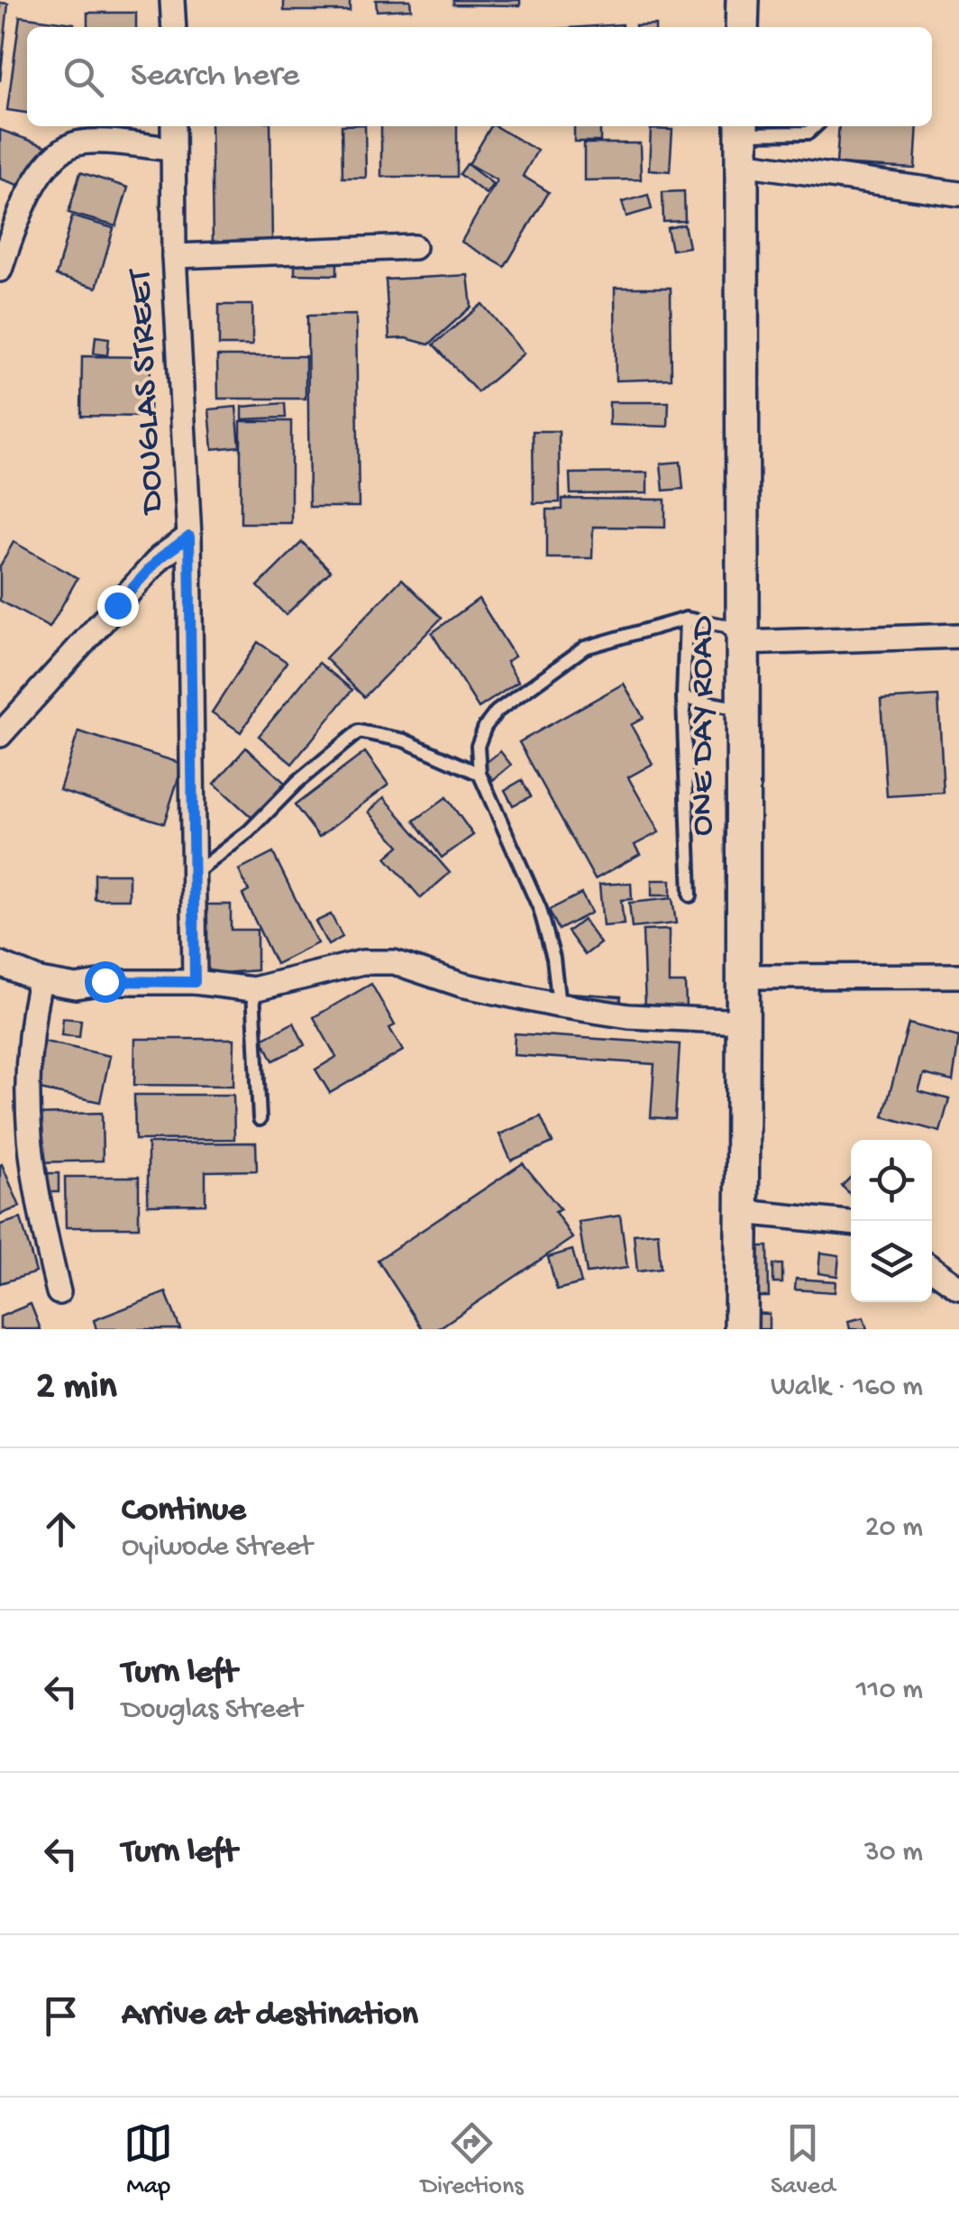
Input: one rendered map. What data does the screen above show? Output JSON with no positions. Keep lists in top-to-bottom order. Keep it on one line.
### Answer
{"streets":{"main road":["ONE DAY ROAD"],"street":["DOUGLAS STREET"]},"page":{"search":"Search here","heading":["2 min","Walk · 160 m"],"list":[["Continue","Oyiwode Street","20 m"],["Turn left","Douglas Street","110 m"],["Turn left","30 m"],"Arrive at destination"],"nav":["Map","Directions","Saved"]}}
